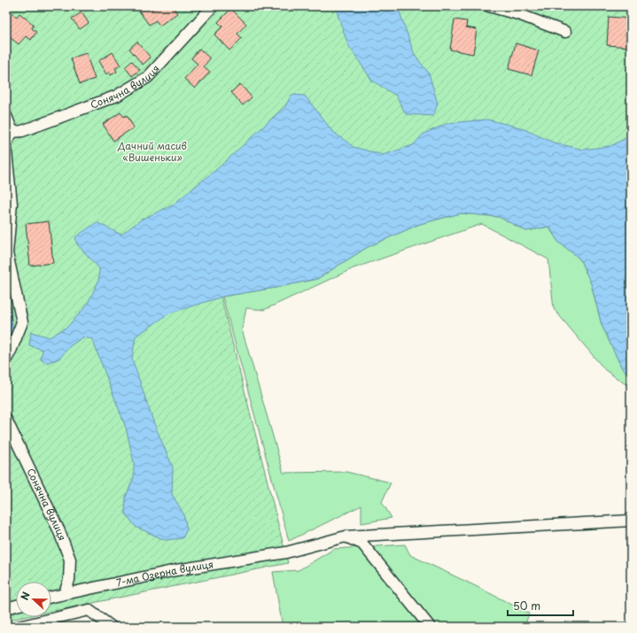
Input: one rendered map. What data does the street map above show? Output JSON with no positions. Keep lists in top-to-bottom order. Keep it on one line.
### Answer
{"streets":{"street":["Сонячна вулиця","7-ма Озерна вулиця"]},"crossings":[["Сонячна вулиця","7-ма Озерна вулиця"]],"parks":["Дачний масив «Вишеньки»"],"scale_bar":"50 m","north":"left"}
